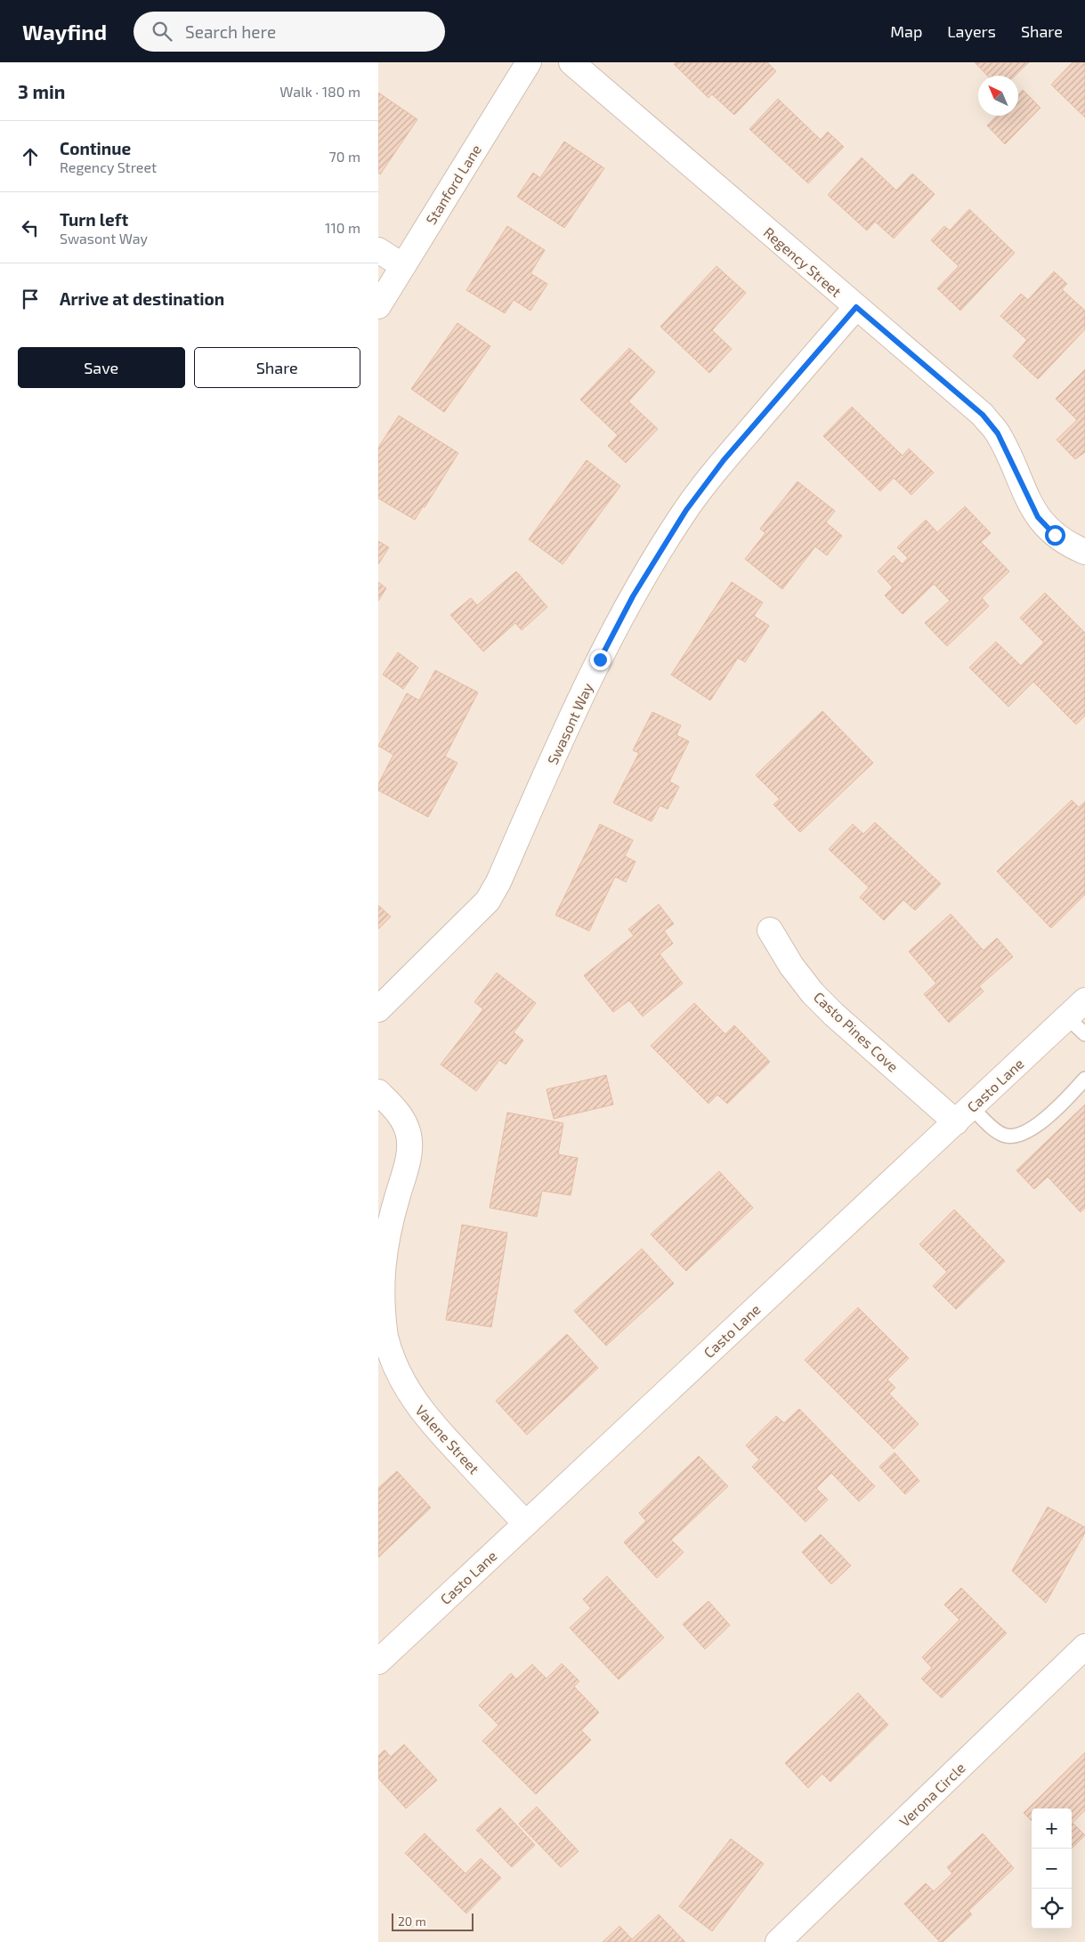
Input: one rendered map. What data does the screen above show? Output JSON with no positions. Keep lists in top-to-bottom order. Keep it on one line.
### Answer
{"streets":{"street":["Stanford Lane","Regency Street","Swasont Way","Casto Pines Cove","Casto Lane","Valene Street","Verona Circle"]},"crossings":[["Regency Street","Swasont Way"],["Casto Pines Cove","Casto Lane"],["Casto Lane","Valene Street"]],"scale_bar":"20 m","north":"top left","page":{"header":"Wayfind","search":"Search here","nav":["Map","Layers","Share"],"heading":["3 min","Walk · 180 m"],"list":[["Continue","Regency Street","70 m"],["Turn left","Swasont Way","110 m"],"Arrive at destination"],"buttons":["Save","Share"],"map_buttons":["+","−"],"scale":"20 m"}}
